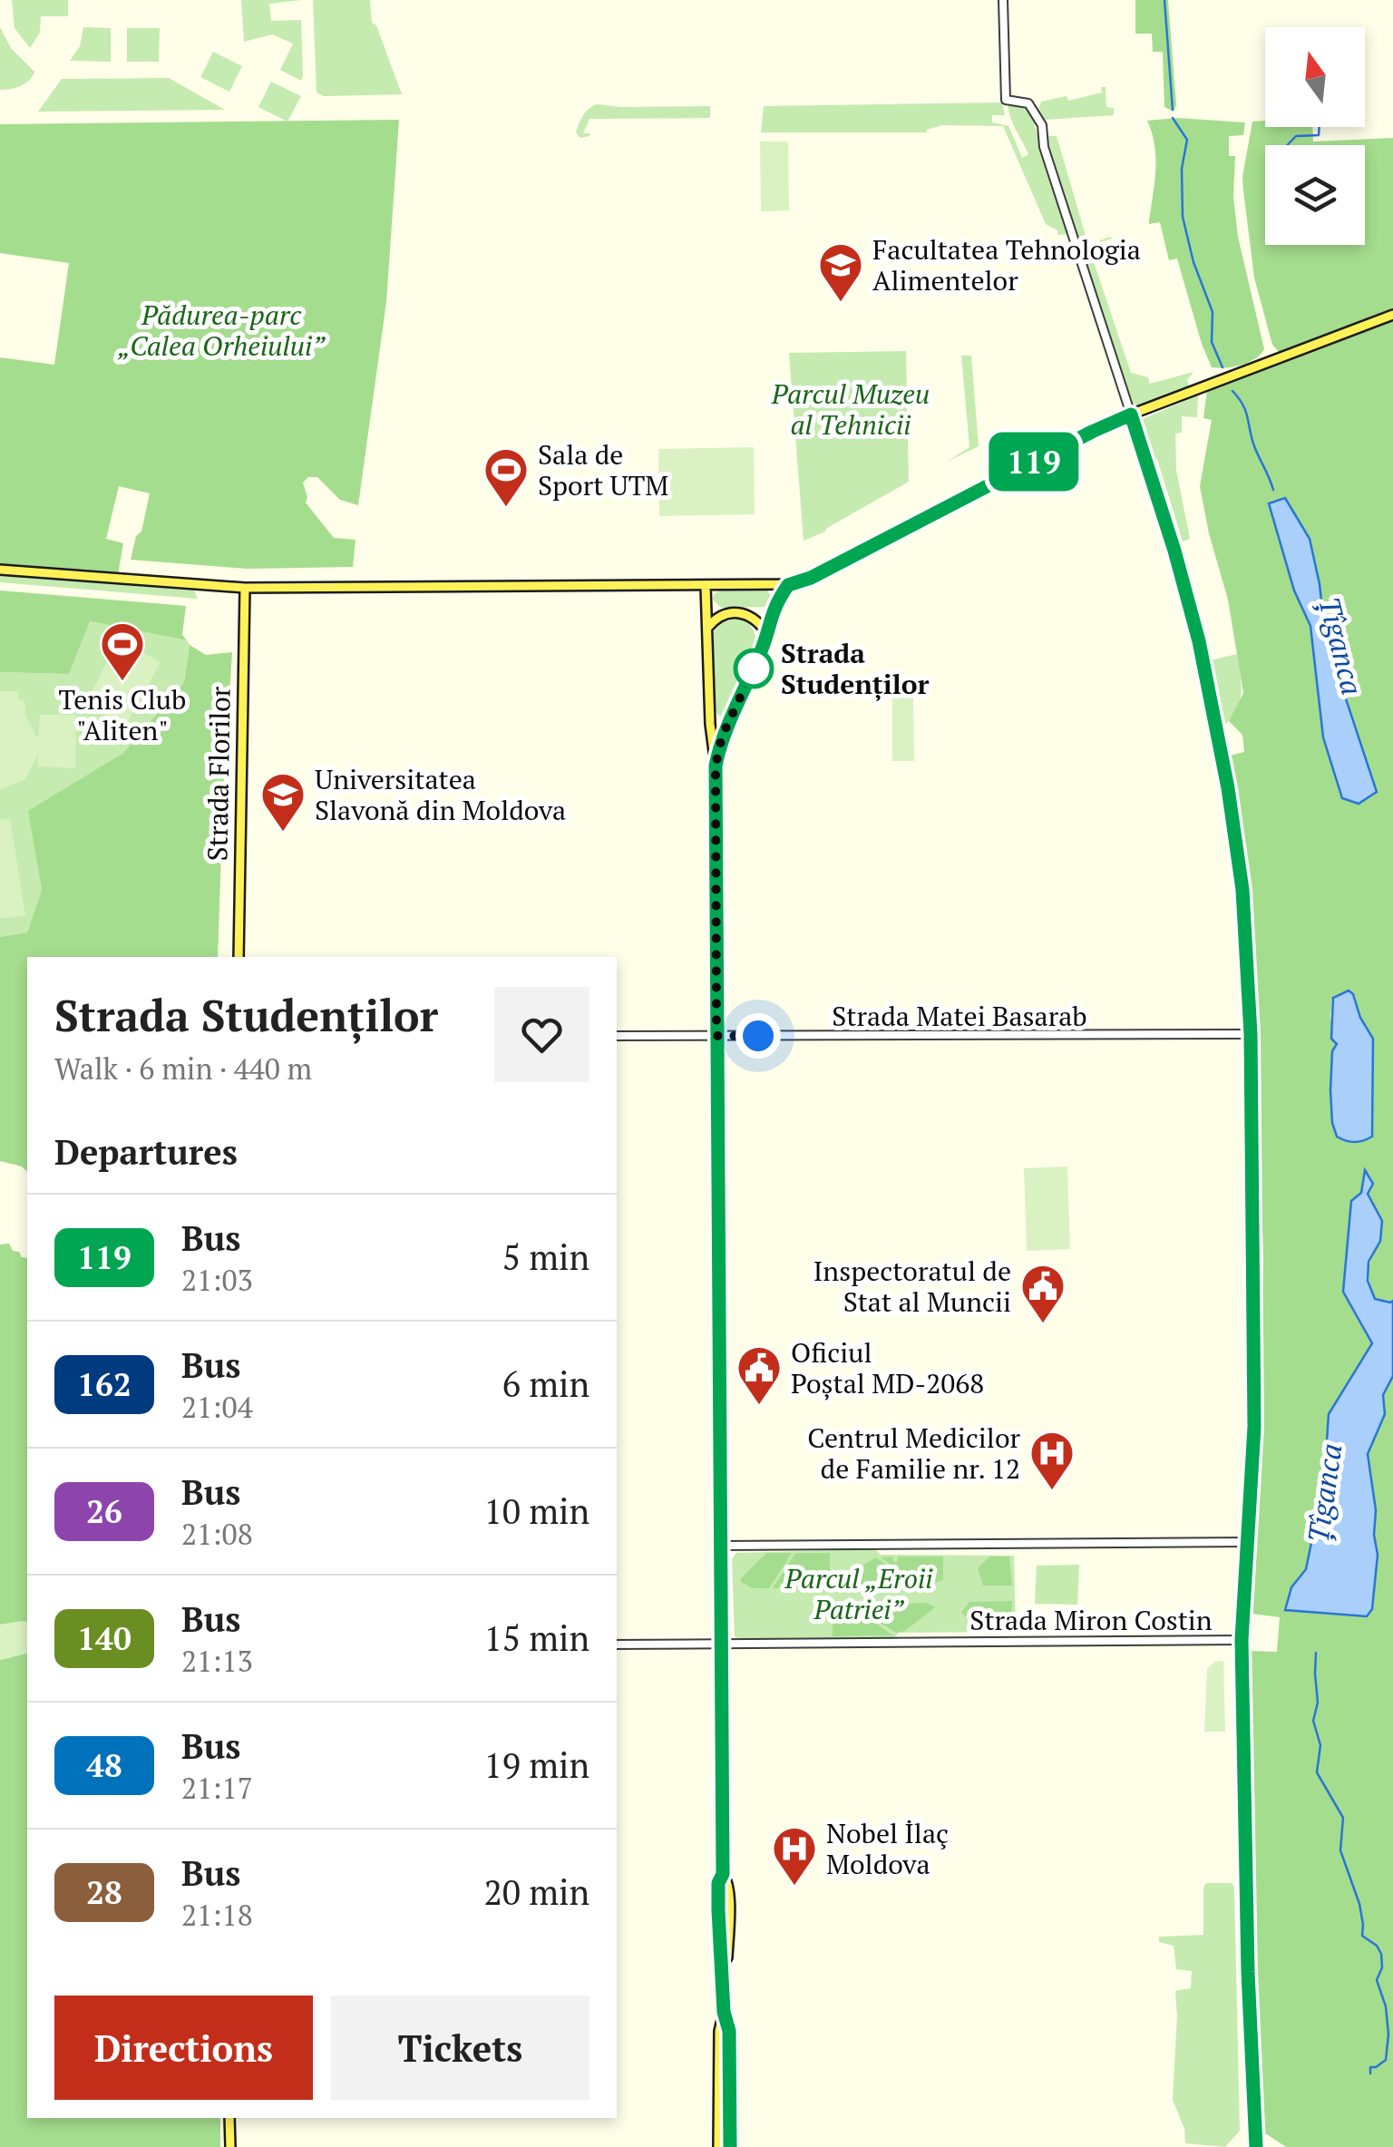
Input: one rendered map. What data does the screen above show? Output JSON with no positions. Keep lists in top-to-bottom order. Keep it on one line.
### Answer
{"streets":{"main road":["Strada Florilor"],"street":["Strada Matei Basarab","Strada Miron Costin"]},"water":["Țîganca"],"parks":["Pădurea-parc „Calea Orheiului”","Parcul Muzeu al Tehnicii","Parcul „Eroii Patriei”"],"places":{"school or university":["Facultatea Tehnologia Alimentelor","Universitatea Slavonă din Moldova"],"sports":["Sala de Sport UTM","Tenis Club \"Aliten\""],"other":["Strada Studenților"],"public building":["Inspectoratul de Stat al Muncii","Oficiul Poștal MD-2068"],"hospital":["Centrul Medicilor de Familie nr. 12","Nobel İlaç Moldova"]},"lines":["bus line 119"],"north":"top","page":{"on_map":"119","heading":[["Strada Studenților","Walk · 6 min · 440 m"],"Departures"],"list":[{"mark":"119","name":"Bus","note":"21:03","value":"5 min"},{"mark":"162","name":"Bus","note":"21:04","value":"6 min"},{"mark":"26","name":"Bus","note":"21:08","value":"10 min"},{"mark":"140","name":"Bus","note":"21:13","value":"15 min"},{"mark":"48","name":"Bus","note":"21:17","value":"19 min"},{"mark":"28","name":"Bus","note":"21:18","value":"20 min"}],"buttons":["Directions","Tickets"]}}
